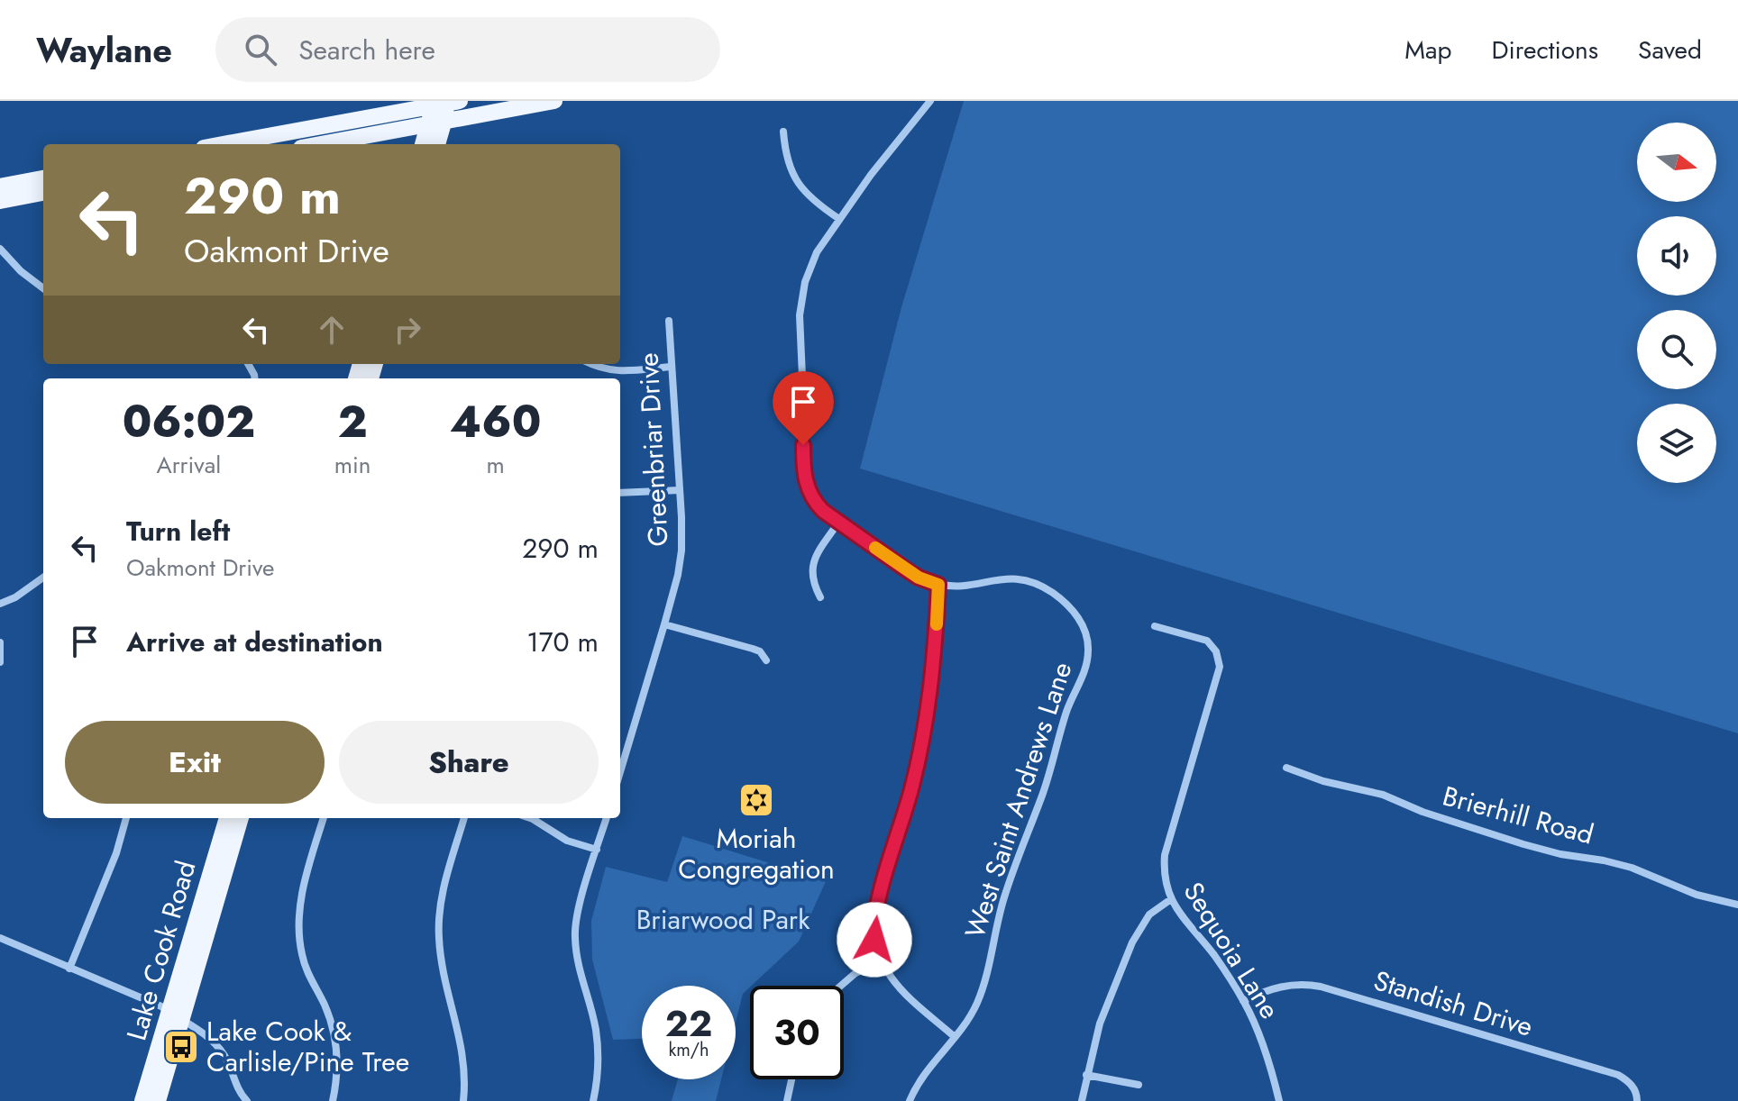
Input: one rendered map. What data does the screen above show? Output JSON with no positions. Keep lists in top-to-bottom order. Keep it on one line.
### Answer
{"streets":{"main road":["Lake Cook Road"],"street":["Greenbriar Drive","West Saint Andrews Lane","Brierhill Road","Sequoia Lane","Standish Drive"]},"crossings":[["Sequoia Lane","Standish Drive"]],"parks":["Briarwood Park"],"places":{"synagogue":["Moriah Congregation"],"bus stop":["Lake Cook & Carlisle/Pine Tree"]},"north":"right","page":{"header":"Waylane","search":"Search here","nav":["Map","Directions","Saved"],"turn":["290 m","Oakmont Drive"],"eta":["06:02","Arrival","2","min","460","m"],"list":[{"name":"Turn left","note":"Oakmont Drive","value":"290 m"},{"name":"Arrive at destination","value":"170 m"}],"buttons":["Exit","Share"],"speed":"22 km/h","limit":"30"}}
